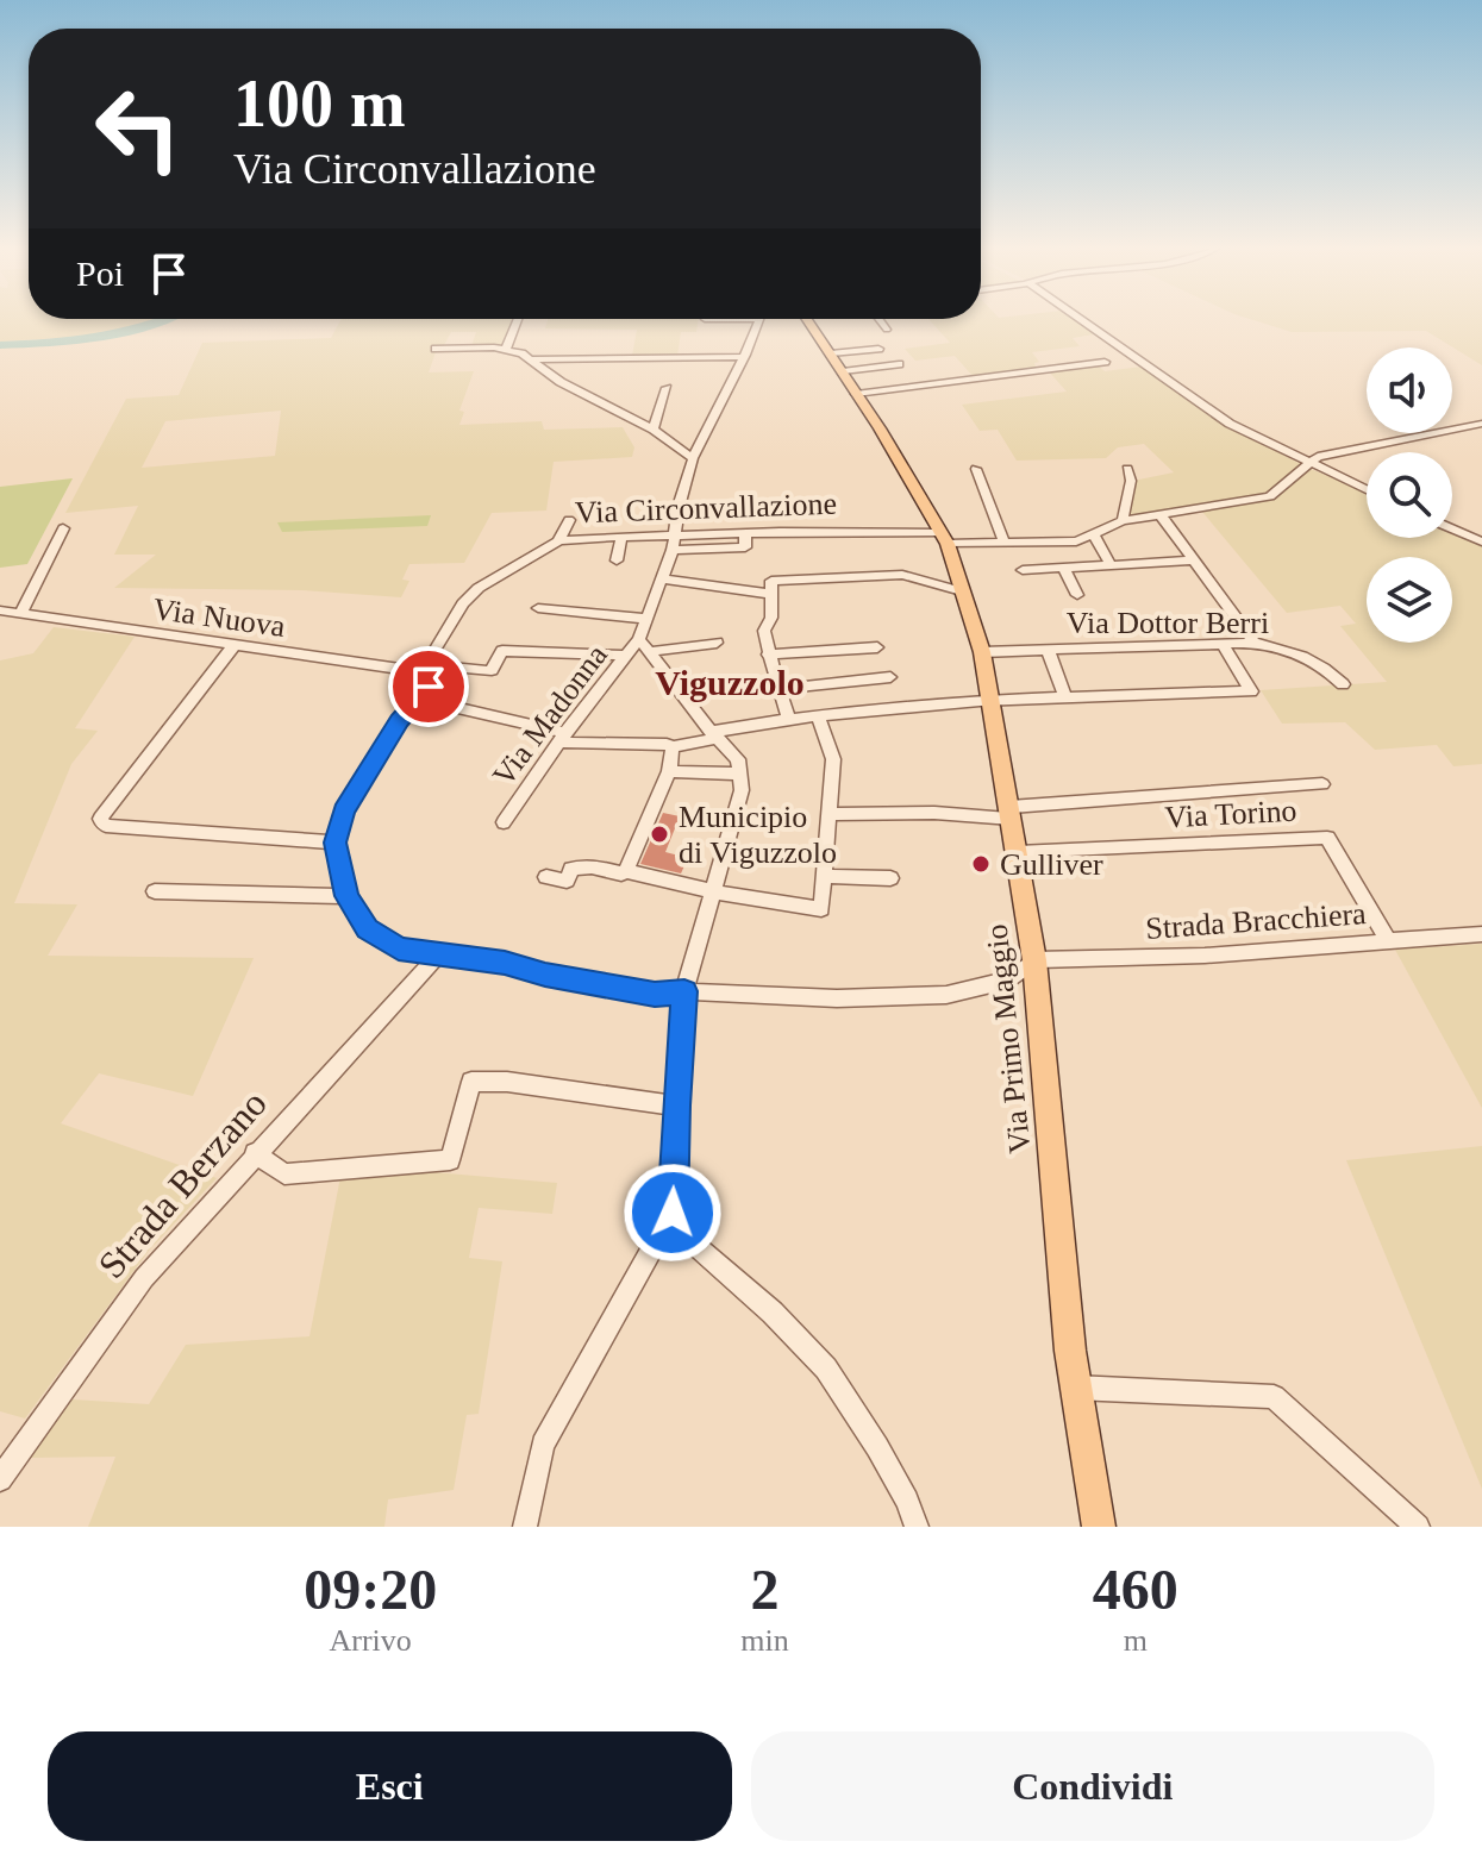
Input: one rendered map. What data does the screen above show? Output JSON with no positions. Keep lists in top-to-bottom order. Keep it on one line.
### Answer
{"streets":{"main road":["Via Primo Maggio"],"street":["Via Circonvallazione","Via Nuova","Via Dottor Berri","Via Madonna","Via Torino","Strada Bracchiera","Strada Berzano"]},"crossings":[["Via Circonvallazione","Via Nuova"],["Via Circonvallazione","Via Madonna"],["Via Circonvallazione","Via Primo Maggio"],["Via Nuova","Via Madonna"],["Via Dottor Berri","Via Primo Maggio"],["Via Torino","Strada Bracchiera"],["Via Torino","Via Primo Maggio"],["Strada Bracchiera","Via Primo Maggio"]],"districts":["Viguzzolo"],"places":["Municipio di Viguzzolo","Gulliver"],"page":{"turn":["100 m","Via Circonvallazione"],"then":"Poi","eta":["09:20","Arrivo","2","min","460","m"],"buttons":["Esci","Condividi"]}}
